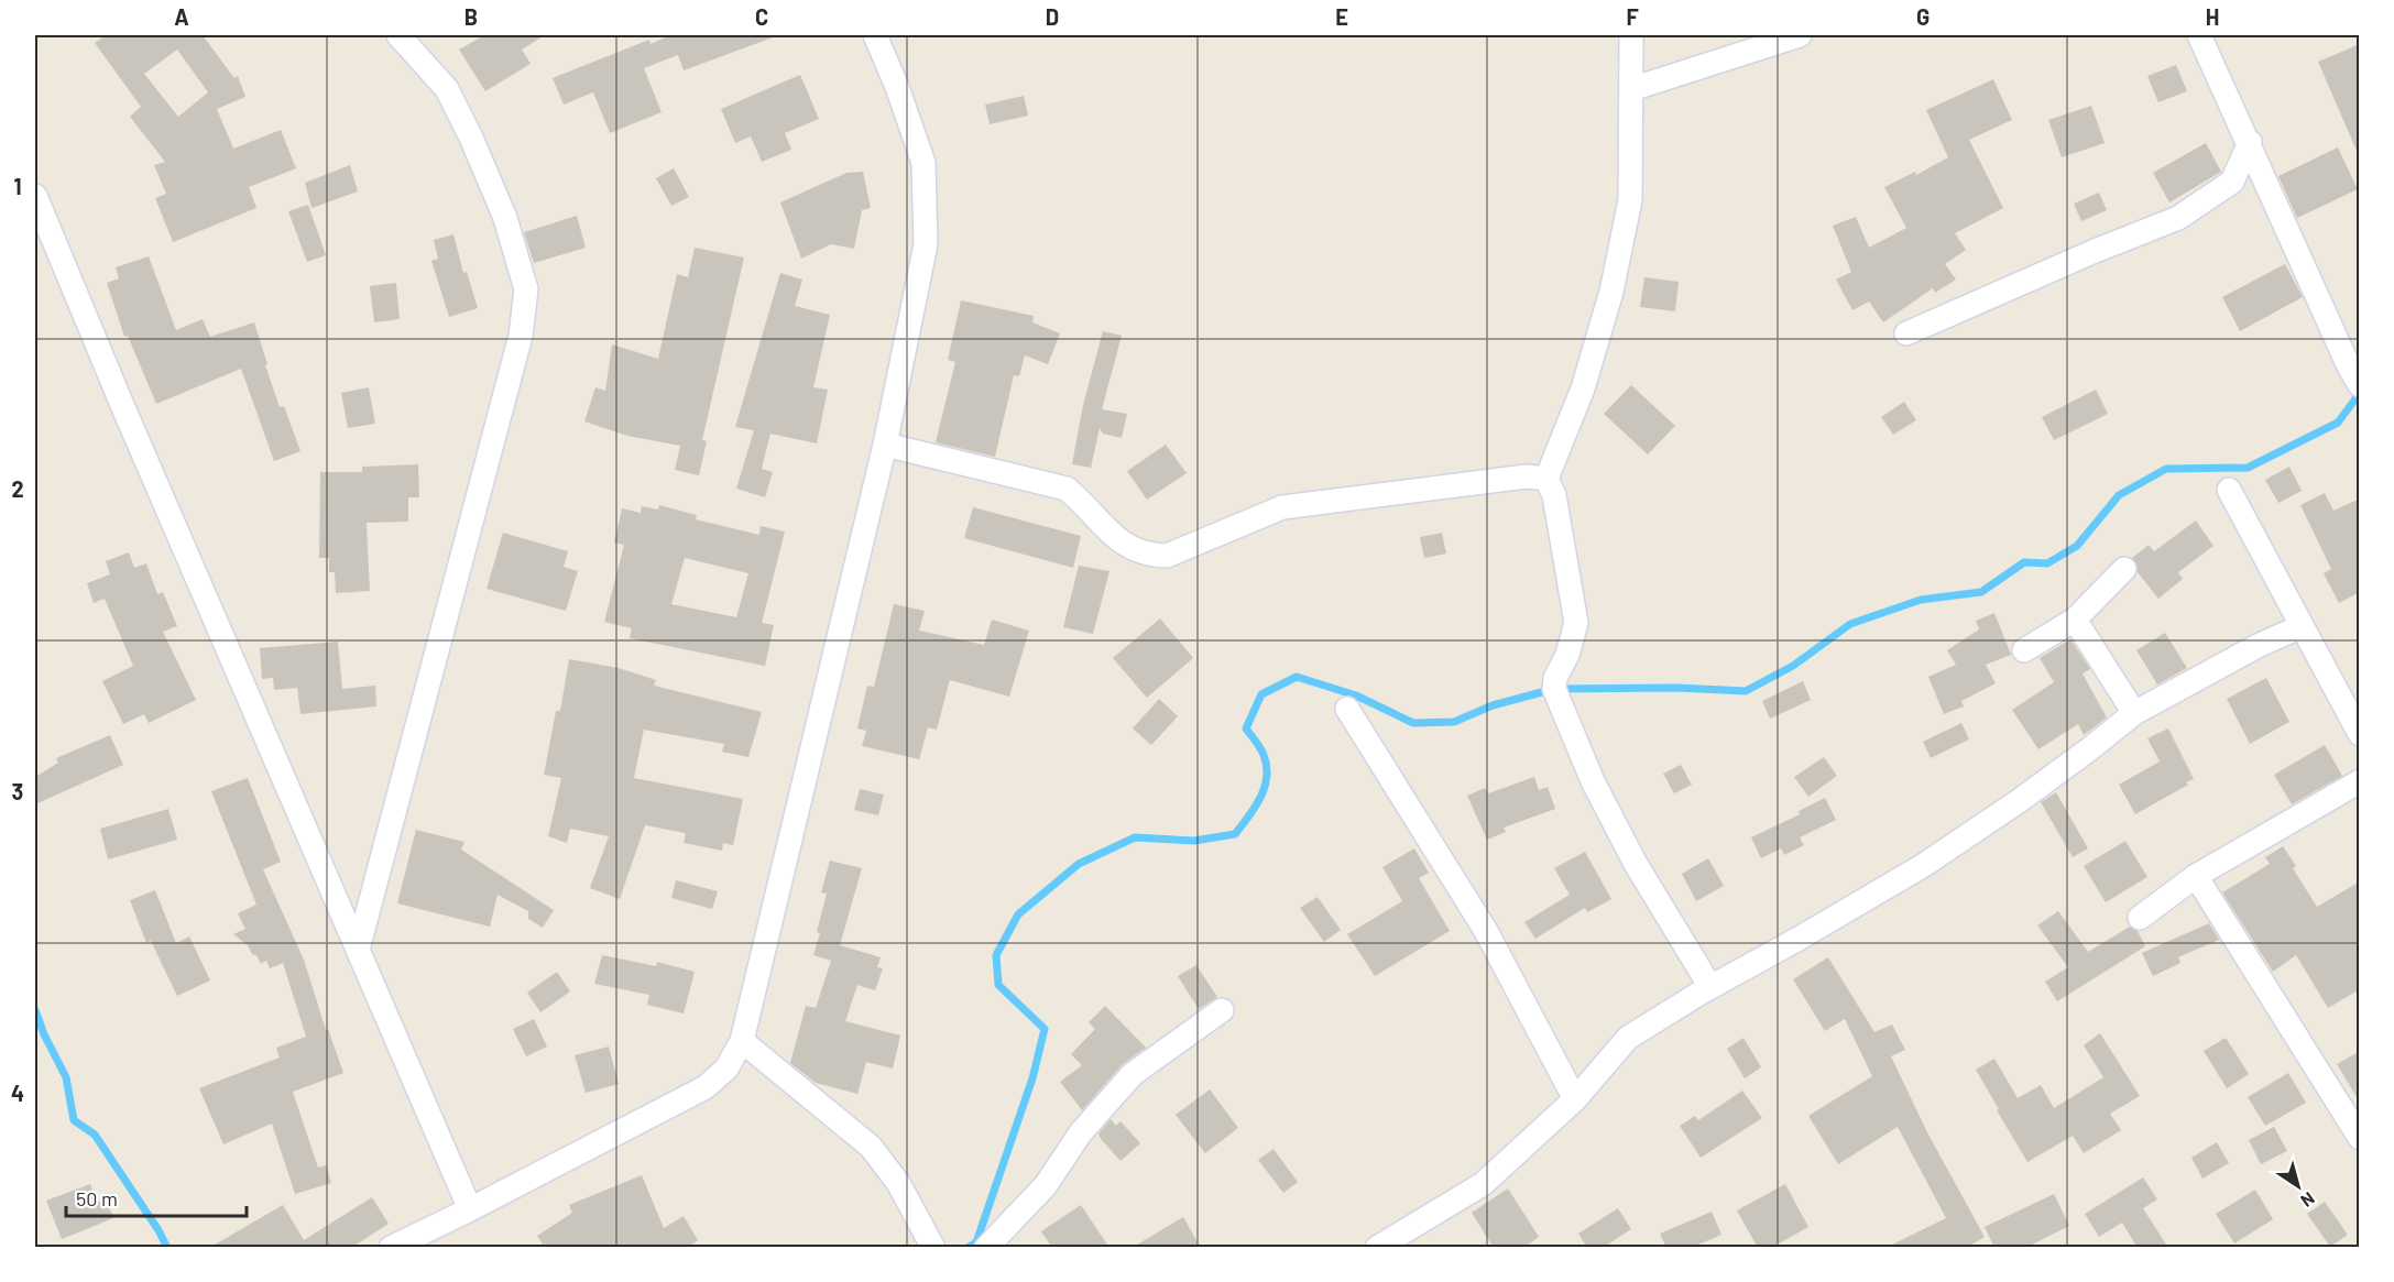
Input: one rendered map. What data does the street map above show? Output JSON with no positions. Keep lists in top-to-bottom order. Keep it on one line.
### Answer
{"scale_bar":"50 m","north":"bottom right","grid":{"columns":["A","B","C","D","E","F","G","H"],"rows":["1","2","3","4"]}}
